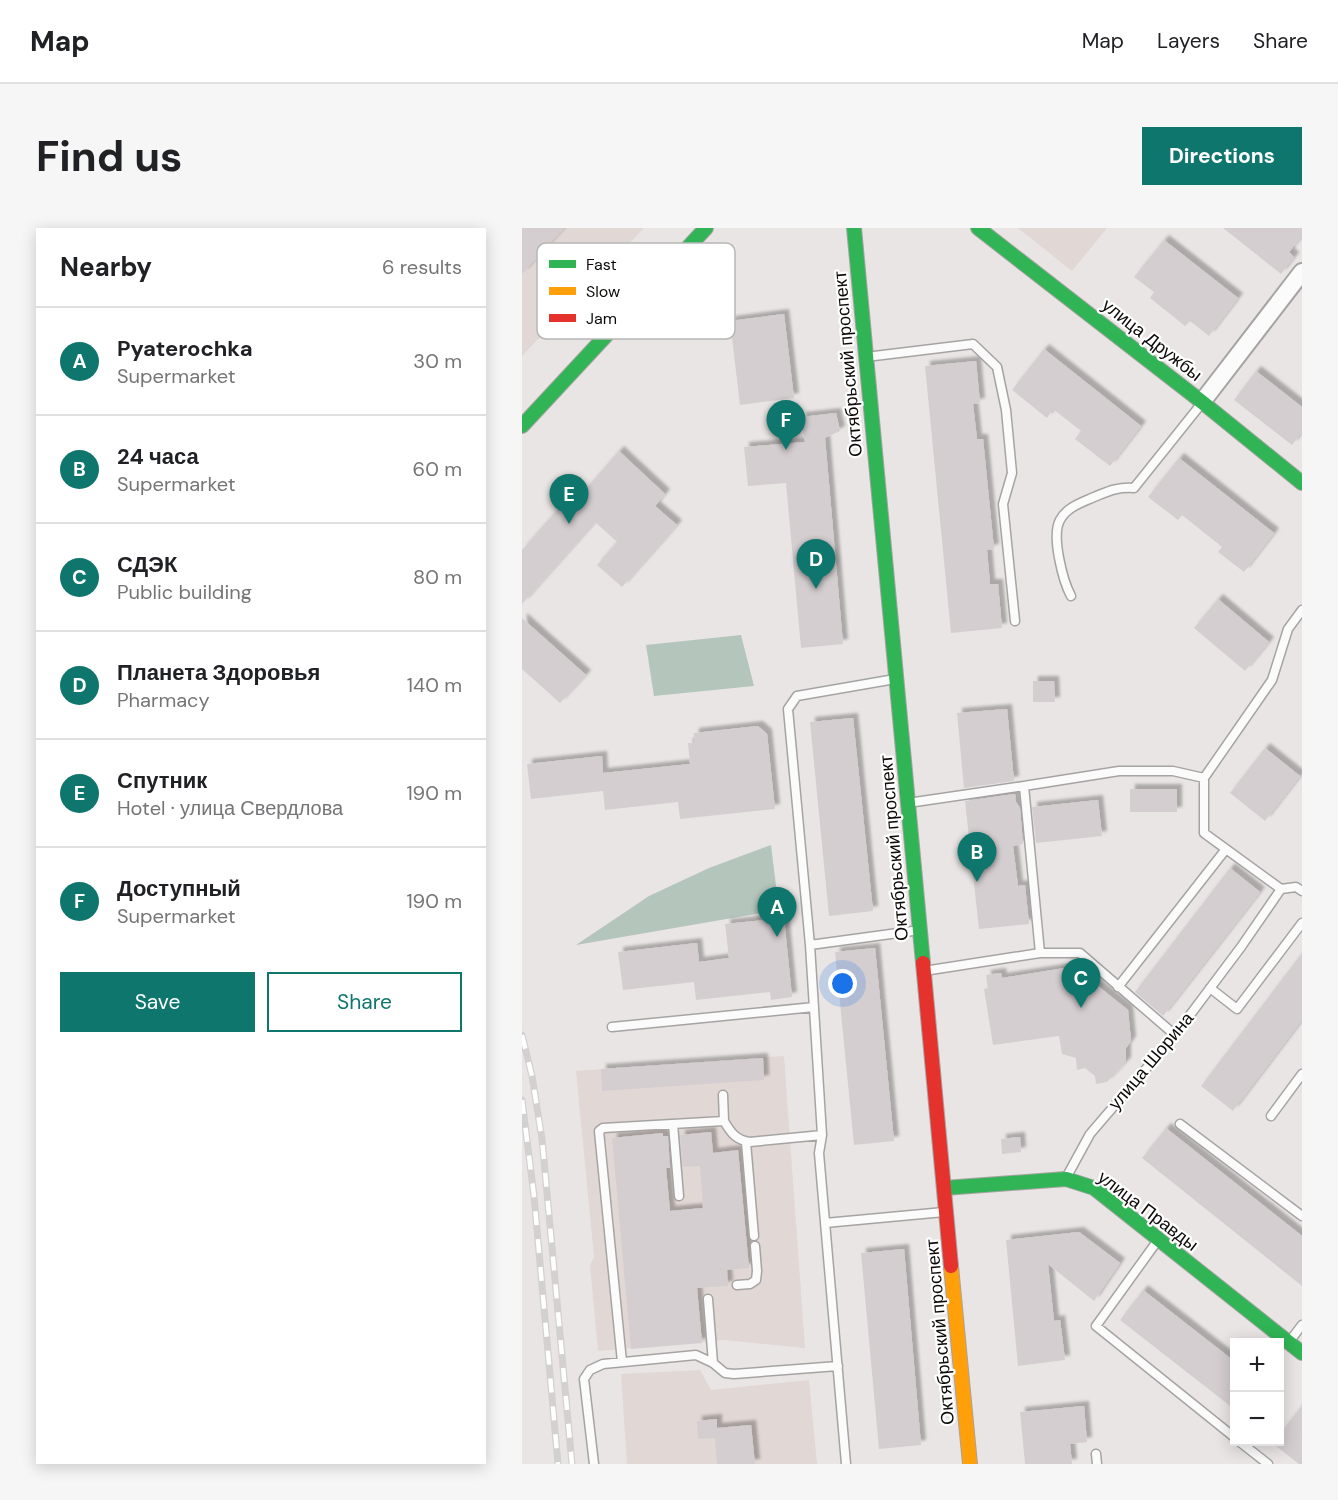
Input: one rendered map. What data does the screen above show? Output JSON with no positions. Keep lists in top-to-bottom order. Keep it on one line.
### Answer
{"streets":{"main road":["улица Дружбы","Октябрьский проспект","улица Правды"],"lane":["улица Шорина"]},"crossings":[["Октябрьский проспект","улица Правды"],["улица Шорина","улица Правды"]],"legend":["Fast","Slow","Jam"],"page":{"header":"Map","nav":["Map","Layers","Share"],"buttons":["Directions",["Save","Share"]],"title":"Find us","heading":["Nearby","6 results"],"list":[{"mark":"A","name":"Pyaterochka","note":"Supermarket","value":"30 m"},{"mark":"B","name":"24 часа","note":"Supermarket","value":"60 m"},{"mark":"C","name":"СДЭК","note":"Public building","value":"80 m"},{"mark":"D","name":"Планета Здоровья","note":"Pharmacy","value":"140 m"},{"mark":"E","name":"Спутник","note":"Hotel · улица Свердлова","value":"190 m"},{"mark":"F","name":"Доступный","note":"Supermarket","value":"190 m"}],"pins":["F","E","D","B","A","C"],"map_buttons":["+","−"]}}
